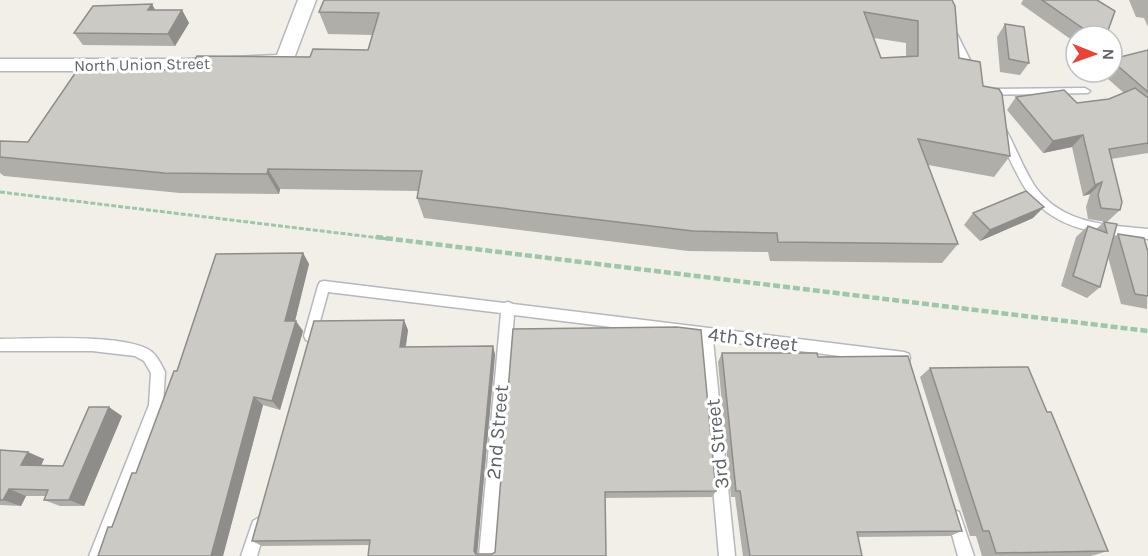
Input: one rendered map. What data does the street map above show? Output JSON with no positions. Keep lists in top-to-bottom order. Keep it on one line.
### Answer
{"streets":{"street":["North Union Street"],"lane":["4th Street","2nd Street","3rd Street"]},"crossings":[["4th Street","2nd Street"],["4th Street","3rd Street"]],"north":"right"}
